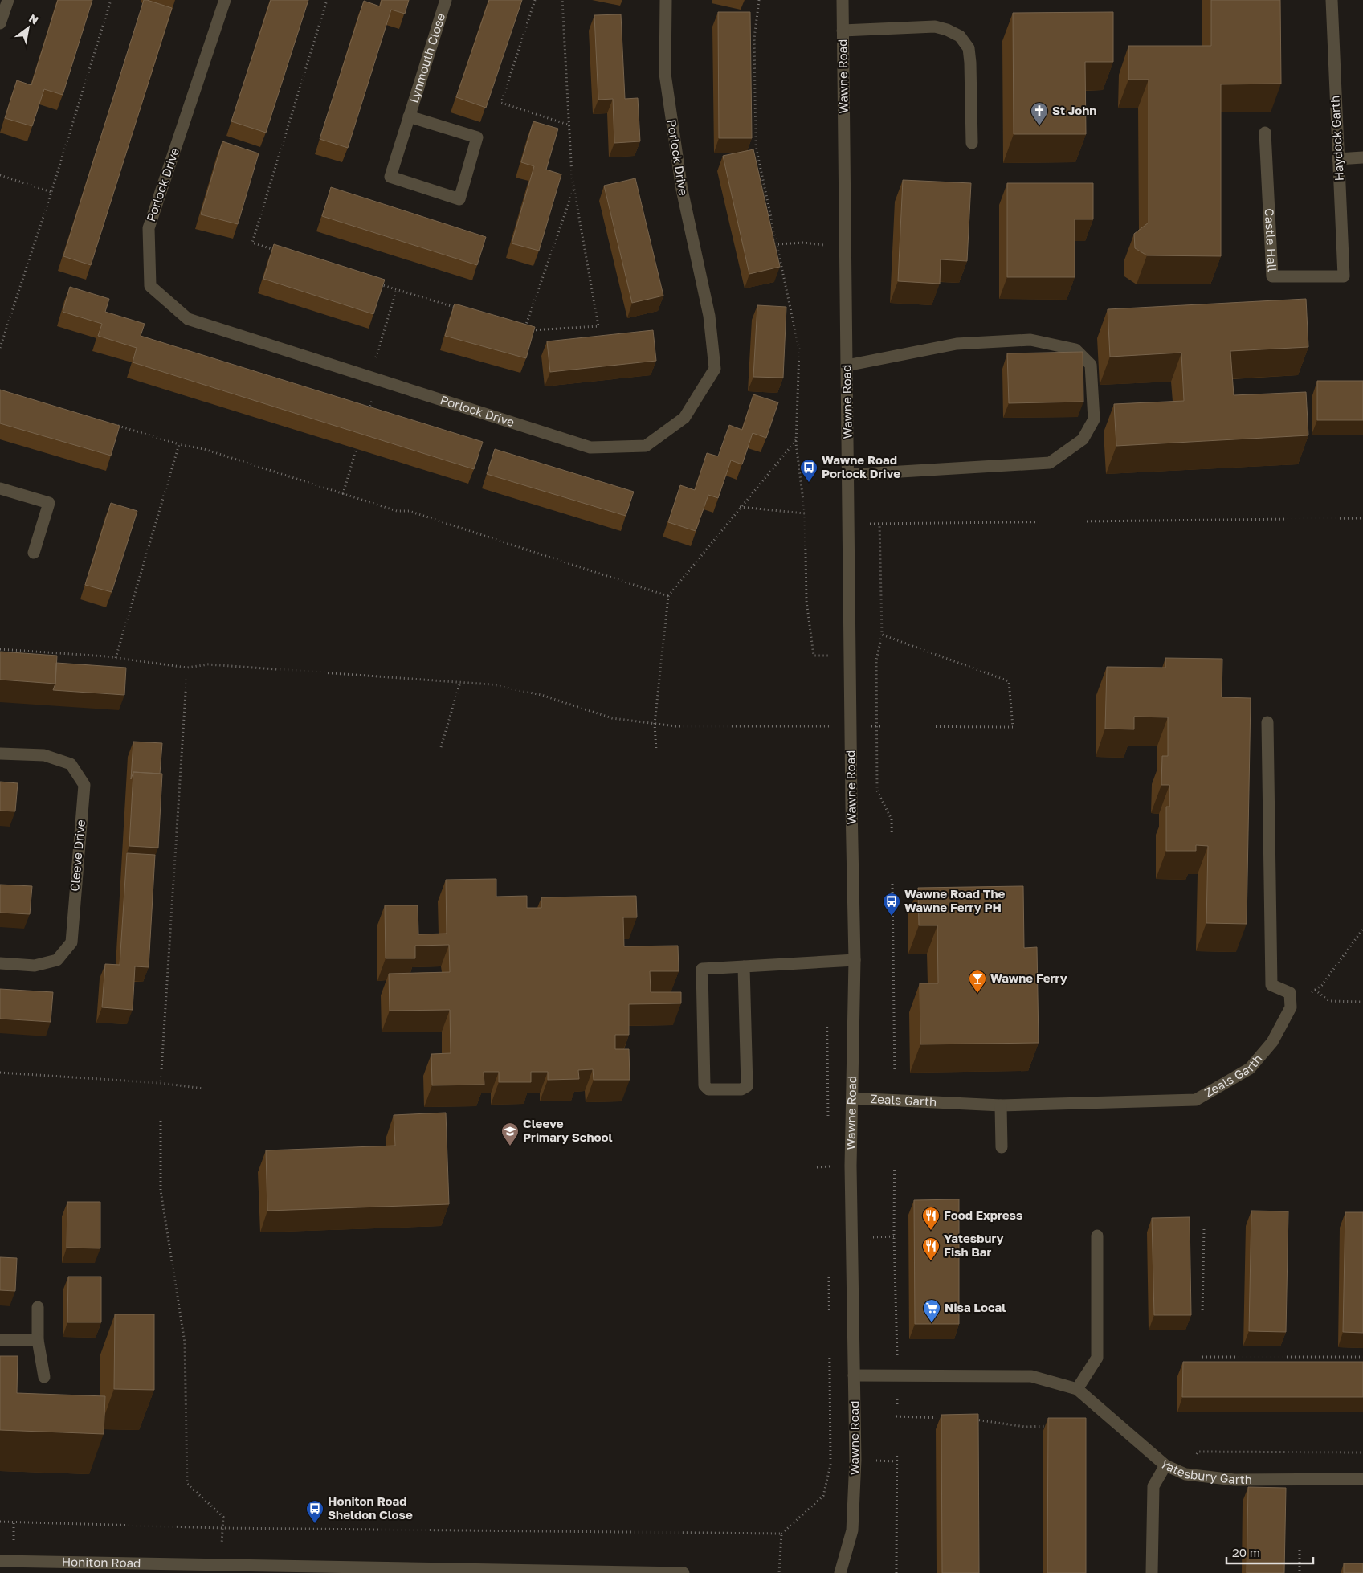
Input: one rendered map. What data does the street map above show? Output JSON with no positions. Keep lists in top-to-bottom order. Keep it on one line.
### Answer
{"streets":{"street":["Lynmouth Close","Wawne Road","Haydock Garth","Porlock Drive","Castle Hall","Cleeve Drive","Zeals Garth","Yatesbury Garth","Honiton Road"]},"crossings":[["Wawne Road","Zeals Garth"],["Wawne Road","Yatesbury Garth"],["Haydock Garth","Castle Hall"]],"places":{"church":["St John"],"bus stop":["Wawne Road Porlock Drive","Wawne Road The Wawne Ferry PH","Honiton Road Sheldon Close"],"bar":["Wawne Ferry"],"school or university":["Cleeve Primary School"],"restaurant":["Food Express","Yatesbury Fish Bar"],"supermarket":["Nisa Local"]},"scale_bar":"20 m","north":"top right"}
